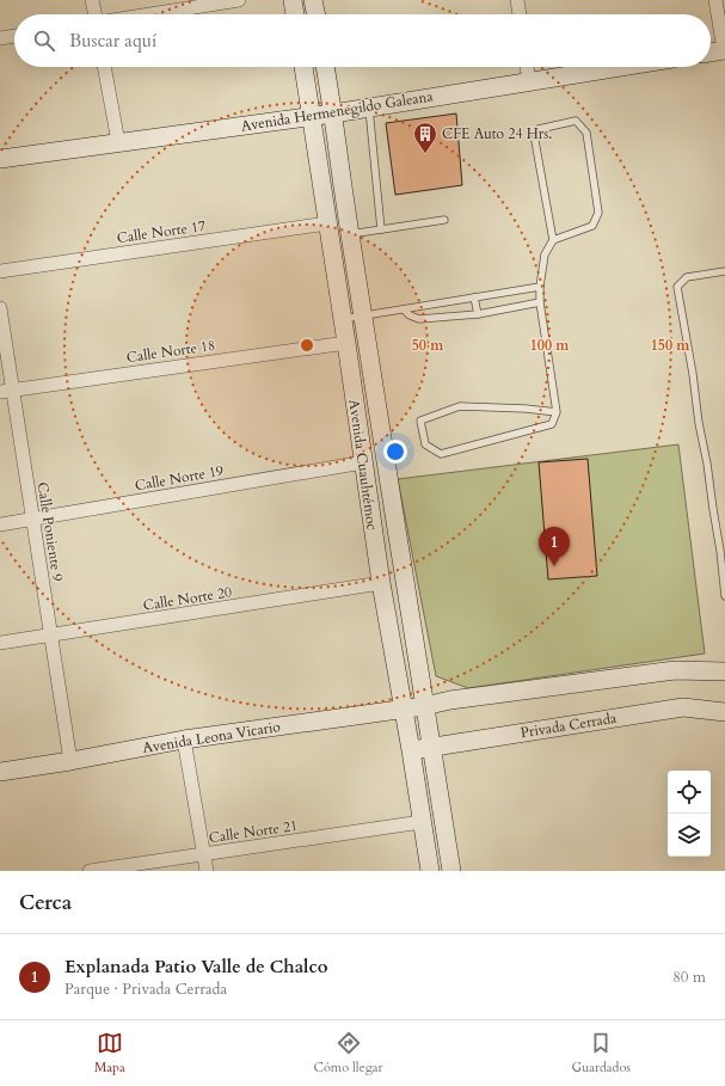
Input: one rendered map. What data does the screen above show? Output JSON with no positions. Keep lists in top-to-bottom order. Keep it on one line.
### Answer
{"streets":{"street":["Avenida Hermenegildo Galeana","Calle Norte 17","Calle Norte 18","Avenida Cuauhtémoc","Calle Norte 19","Calle Poniente 9","Calle Norte 20","Privada Cerrada","Avenida Leona Vicario","Calle Norte 21"]},"crossings":[["Avenida Hermenegildo Galeana","Avenida Cuauhtémoc"],["Calle Norte 17","Avenida Cuauhtémoc"],["Calle Norte 18","Avenida Cuauhtémoc"],["Calle Norte 18","Calle Poniente 9"],["Avenida Cuauhtémoc","Calle Norte 19"],["Avenida Cuauhtémoc","Calle Norte 20"],["Avenida Cuauhtémoc","Privada Cerrada"],["Avenida Cuauhtémoc","Avenida Leona Vicario"],["Avenida Cuauhtémoc","Calle Norte 21"],["Calle Norte 19","Calle Poniente 9"],["Calle Poniente 9","Calle Norte 20"],["Calle Poniente 9","Avenida Leona Vicario"]],"places":{"building":["CFE Auto 24 Hrs."]},"page":{"search":"Buscar aquí","pins":"1","heading":"Cerca","list":[{"mark":"1","name":"Explanada Patio Valle de Chalco","note":"Parque · Privada Cerrada","value":"80 m"}],"nav":["Mapa","Cómo llegar","Guardados"]},"rings":["50 m","100 m","150 m"]}
